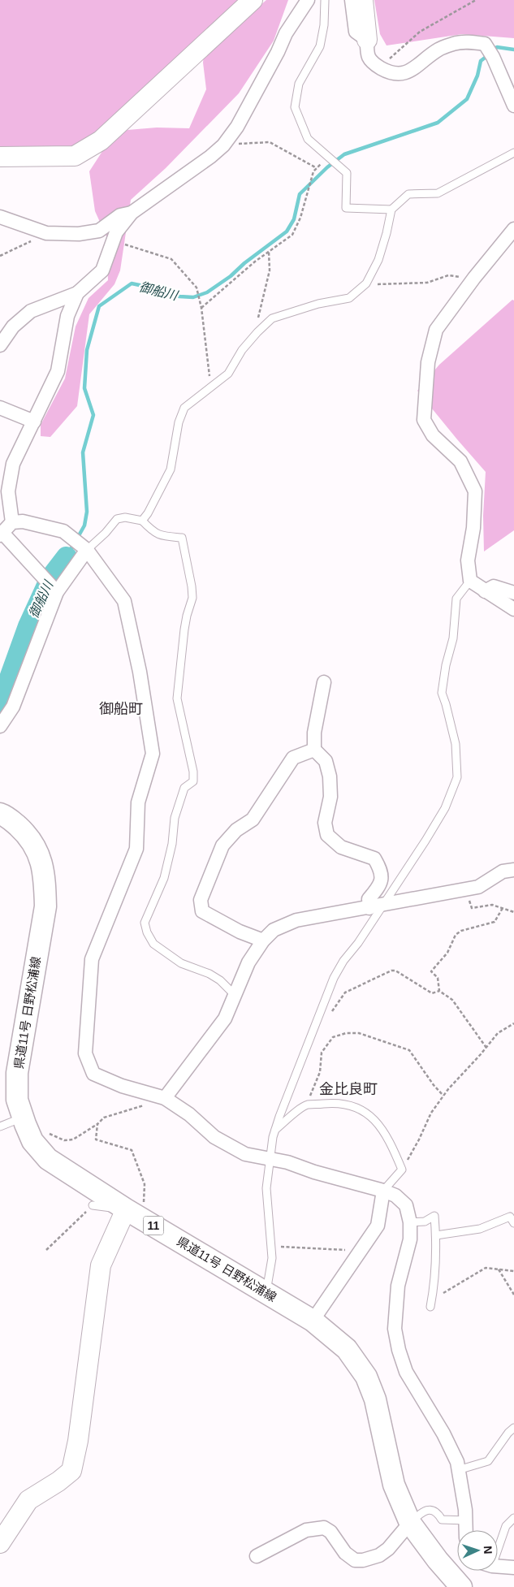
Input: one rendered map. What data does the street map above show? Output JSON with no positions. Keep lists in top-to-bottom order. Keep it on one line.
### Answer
{"streets":{"main road":["県道11号 日野松浦線","11"]},"districts":["御船町","金比良町"],"water":["御船川"],"north":"right"}
